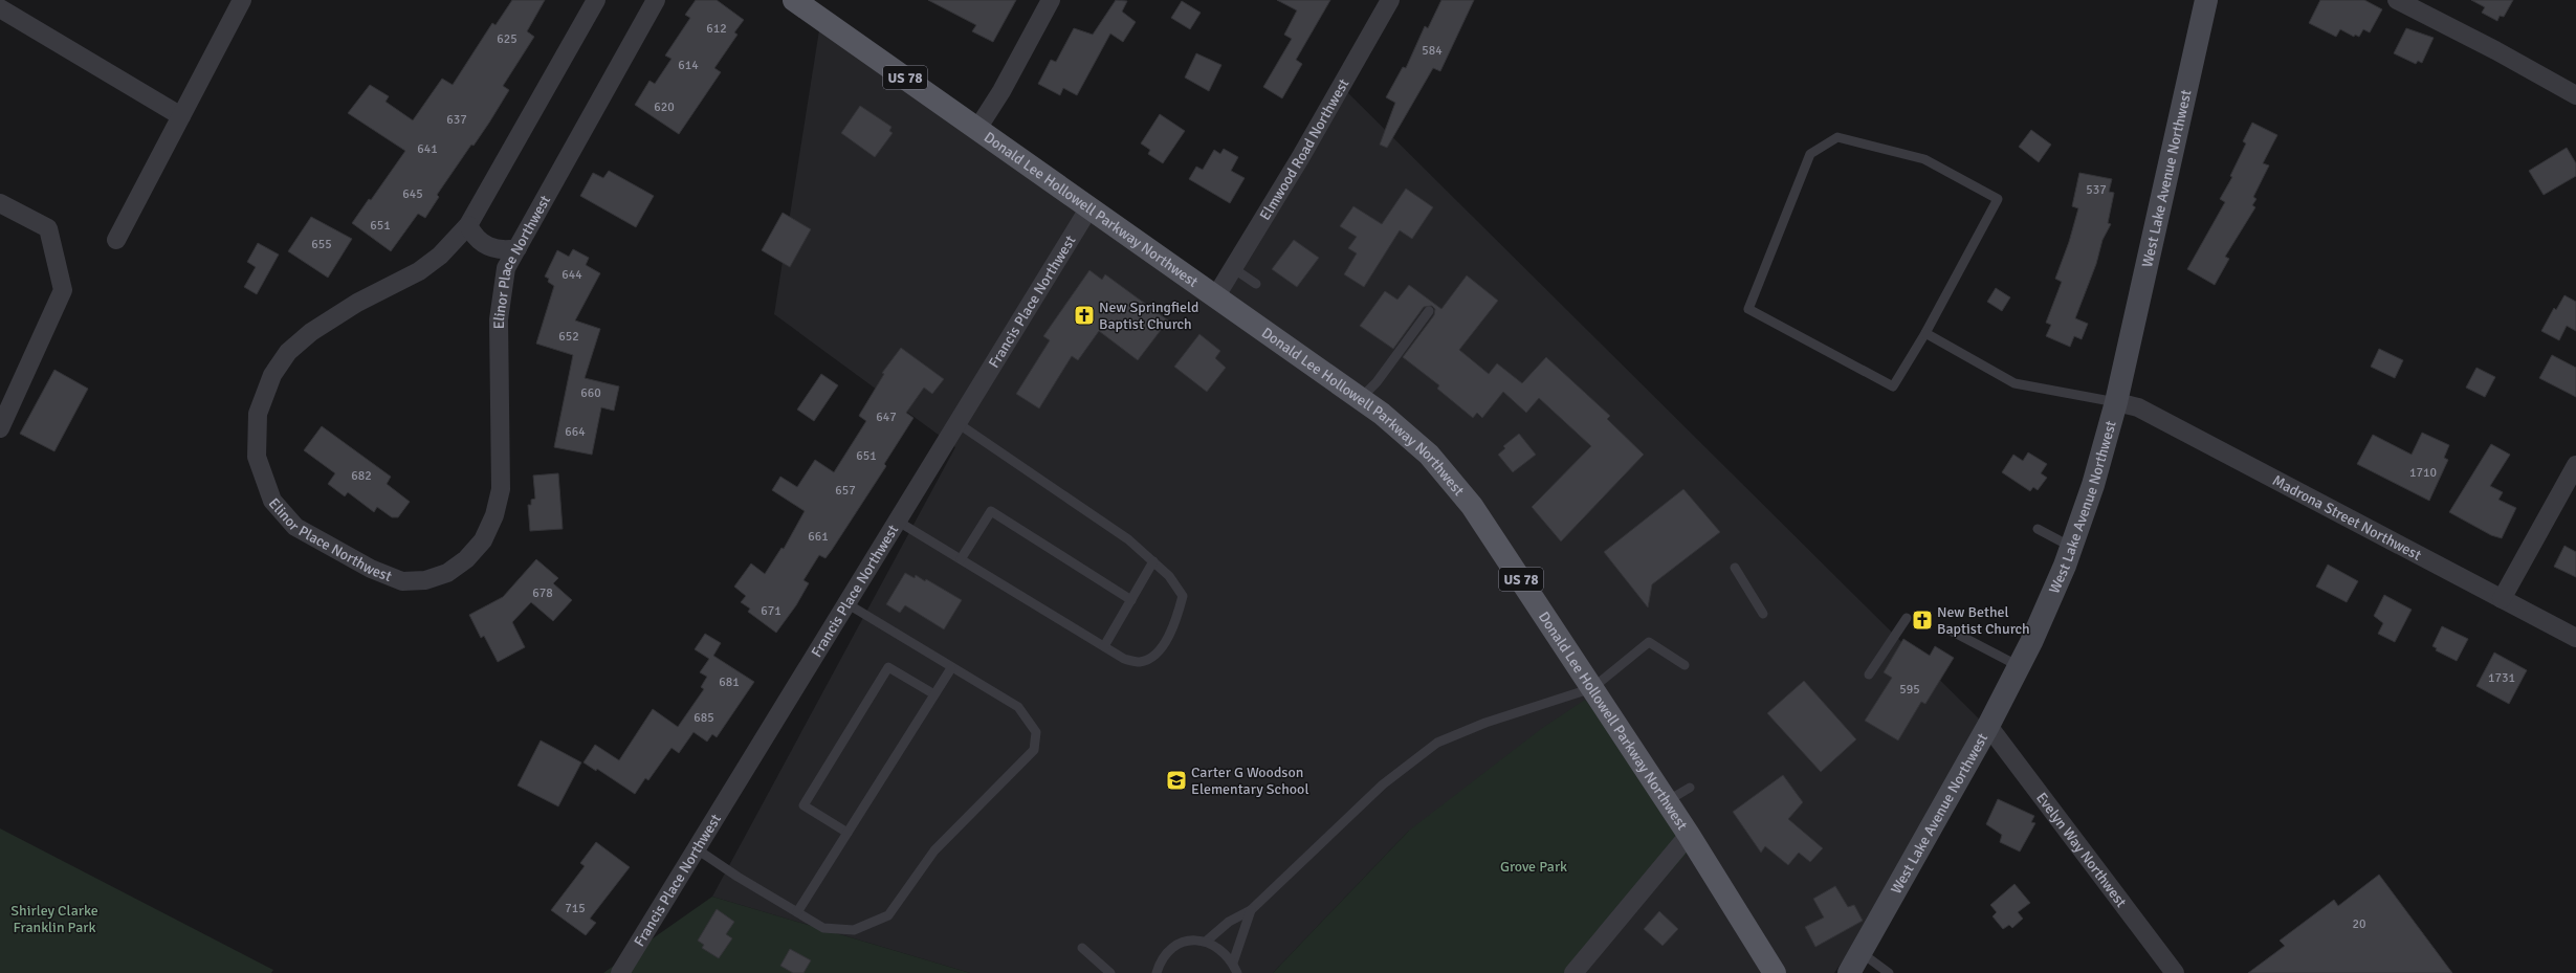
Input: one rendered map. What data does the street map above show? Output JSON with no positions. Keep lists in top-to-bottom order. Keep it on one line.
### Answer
{"streets":{"main road":["US 78","Donald Lee Hollowell Parkway Northwest"],"street":["Elmwood Road Northwest","West Lake Avenue Northwest","Elinor Place Northwest","Francis Place Northwest","Madrona Street Northwest","Evelyn Way Northwest"]},"crossings":[["Elmwood Road Northwest","Donald Lee Hollowell Parkway Northwest"],["West Lake Avenue Northwest","Madrona Street Northwest"],["West Lake Avenue Northwest","Evelyn Way Northwest"],["Donald Lee Hollowell Parkway Northwest","Francis Place Northwest"]],"parks":["Grove Park","Shirley Clarke Franklin Park"],"places":{"church":["New Springfield Baptist Church","New Bethel Baptist Church"],"school or university":["Carter G Woodson Elementary School"]},"house_numbers":["612","625","584","614","620","637","641","537","645","651","655","644","652","660","647","664","651","1710","682","657","661","678","671","1731","681","595","685","715","20"]}
